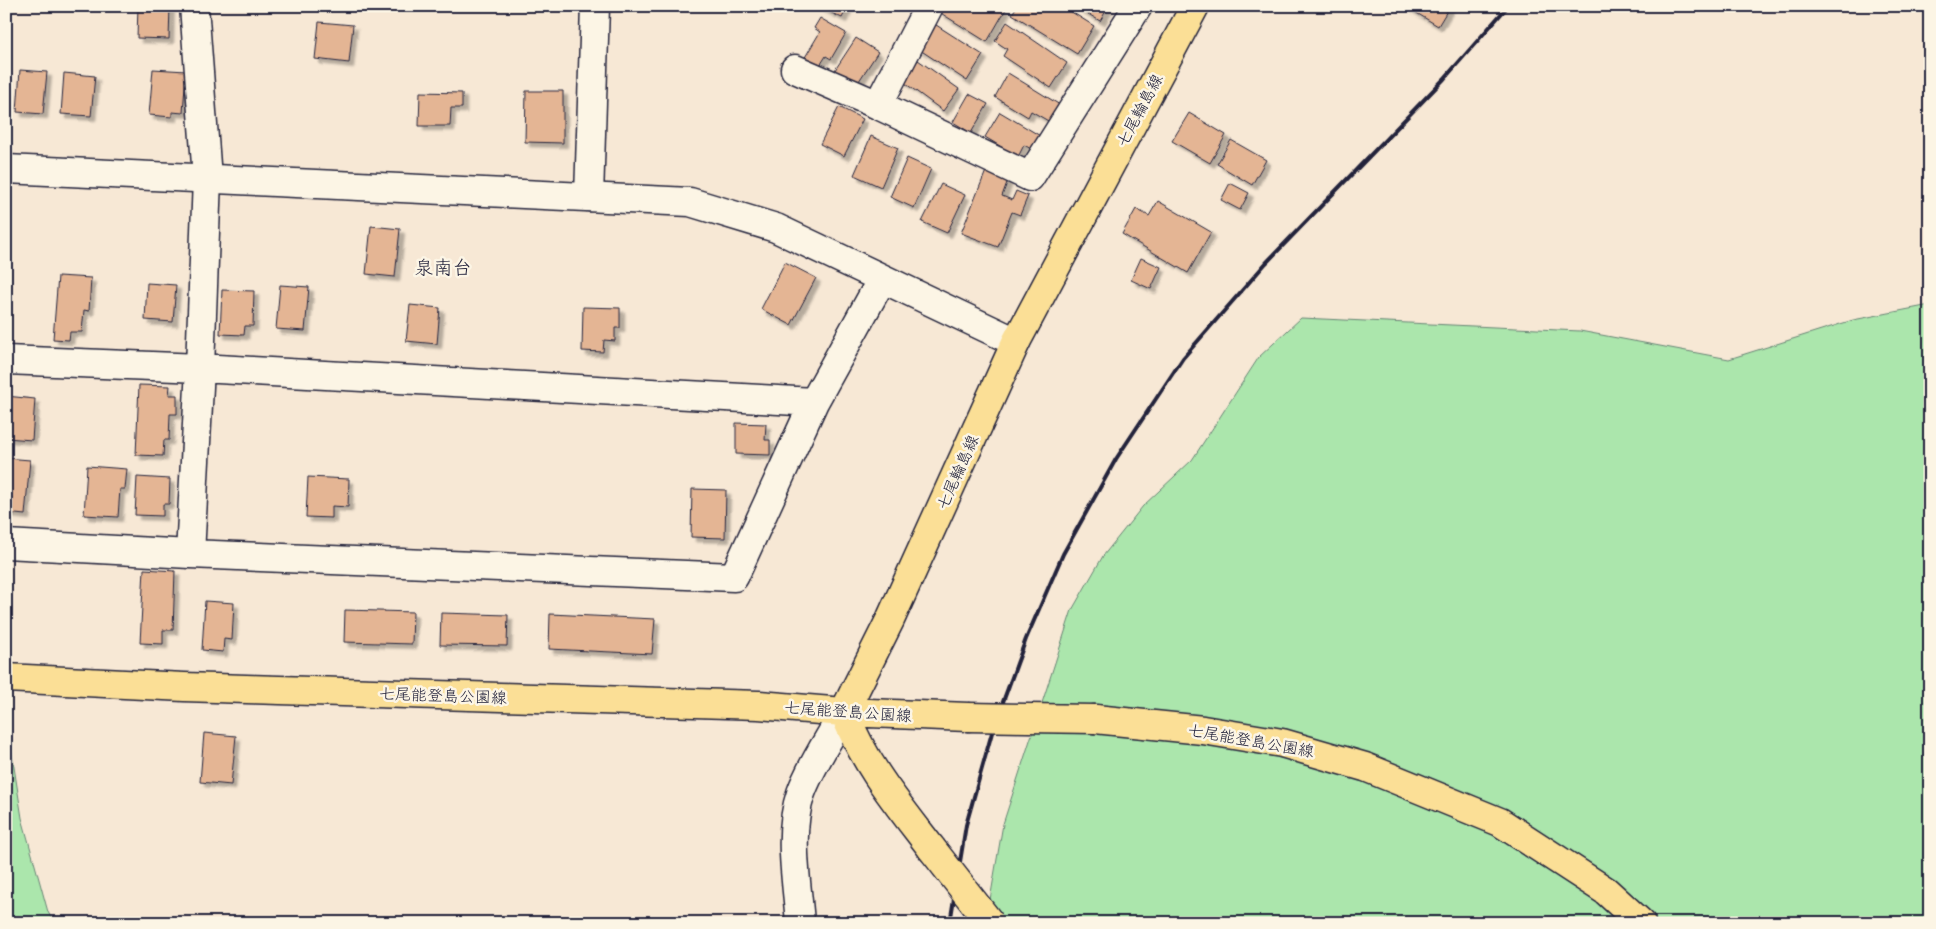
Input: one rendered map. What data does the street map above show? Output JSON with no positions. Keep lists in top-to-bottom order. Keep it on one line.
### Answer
{"streets":{"main road":["七尾輪島線","七尾能登島公園線"]},"crossings":[["七尾輪島線","七尾能登島公園線"]],"districts":["泉南台"]}
